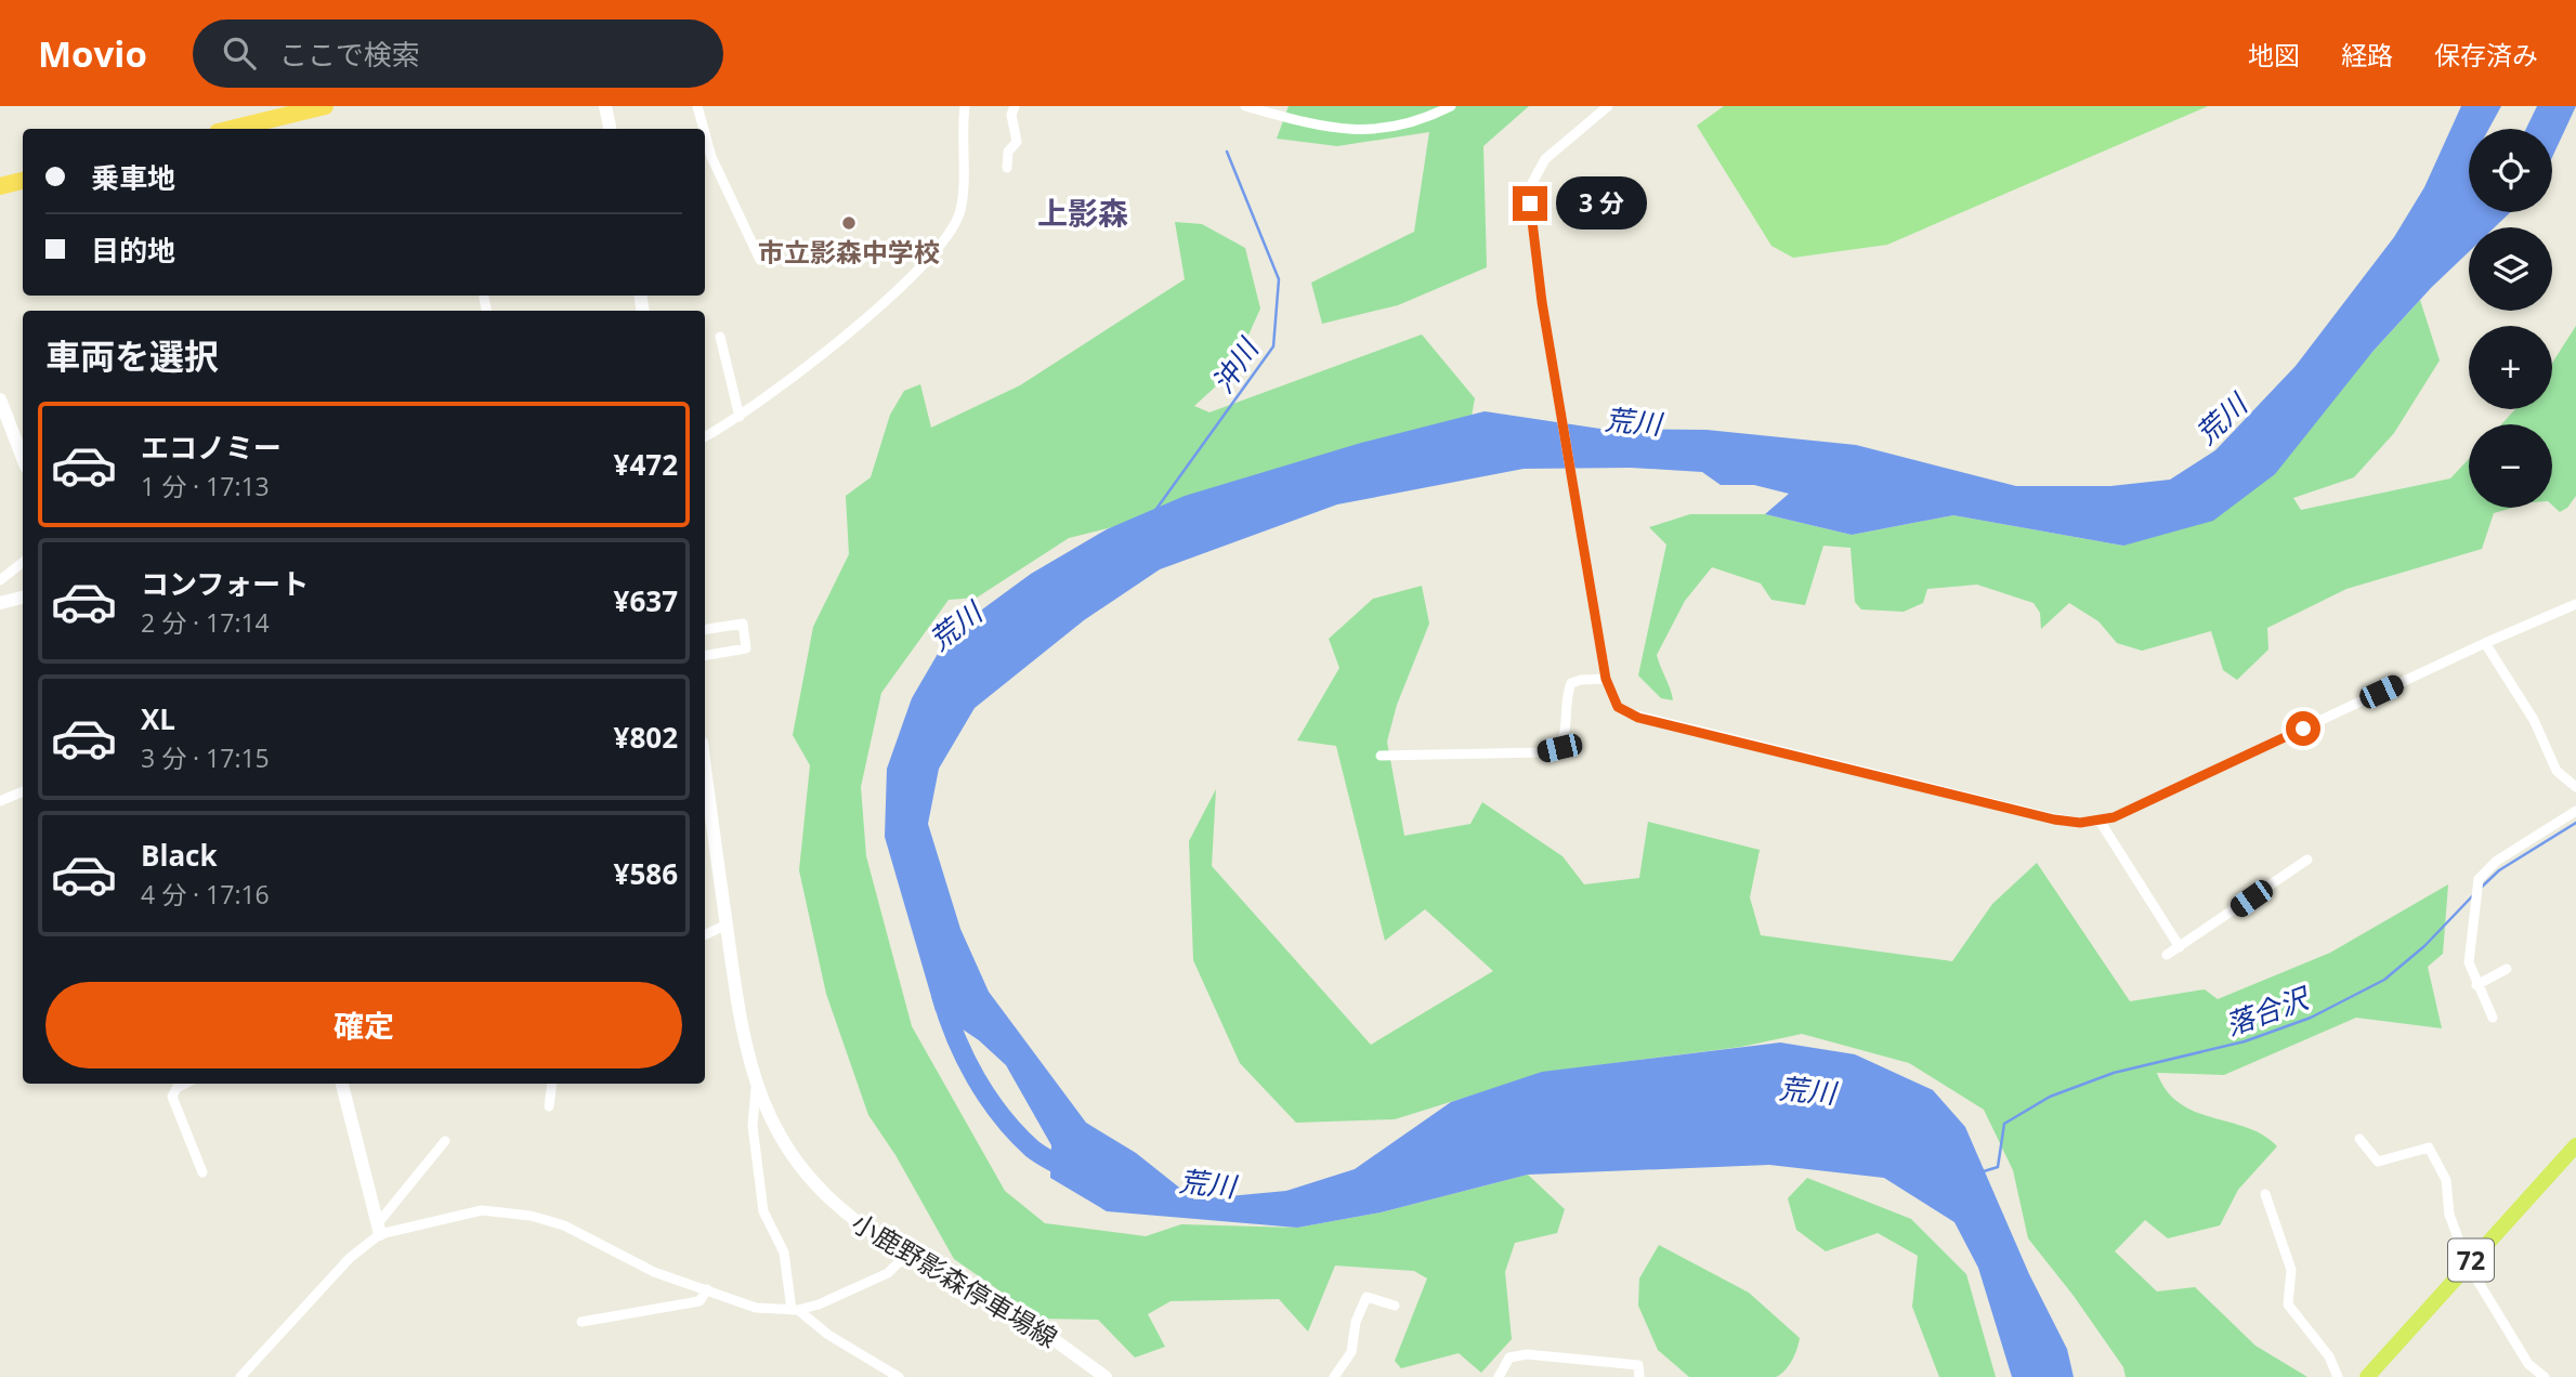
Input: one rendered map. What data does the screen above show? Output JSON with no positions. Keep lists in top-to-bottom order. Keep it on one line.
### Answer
{"streets":{"main road":["72","小鹿野影森停車場線"]},"districts":["上影森"],"water":["沖川","荒川","落合沢"],"places":["市立影森中学校"],"page":{"header":"Movio","search":"ここで検索","nav":["地図","経路","保存済み"],"map_buttons":["+","−"],"banner":["乗車地","目的地"],"bubble":"3 分","heading":"車両を選択","list":[{"name":"エコノミー","note":"1 分 · 17:13","value":"¥472"},{"name":"コンフォート","note":"2 分 · 17:14","value":"¥637"},{"name":"XL","note":"3 分 · 17:15","value":"¥802"},{"name":"Black","note":"4 分 · 17:16","value":"¥586"}],"buttons":"確定"}}
